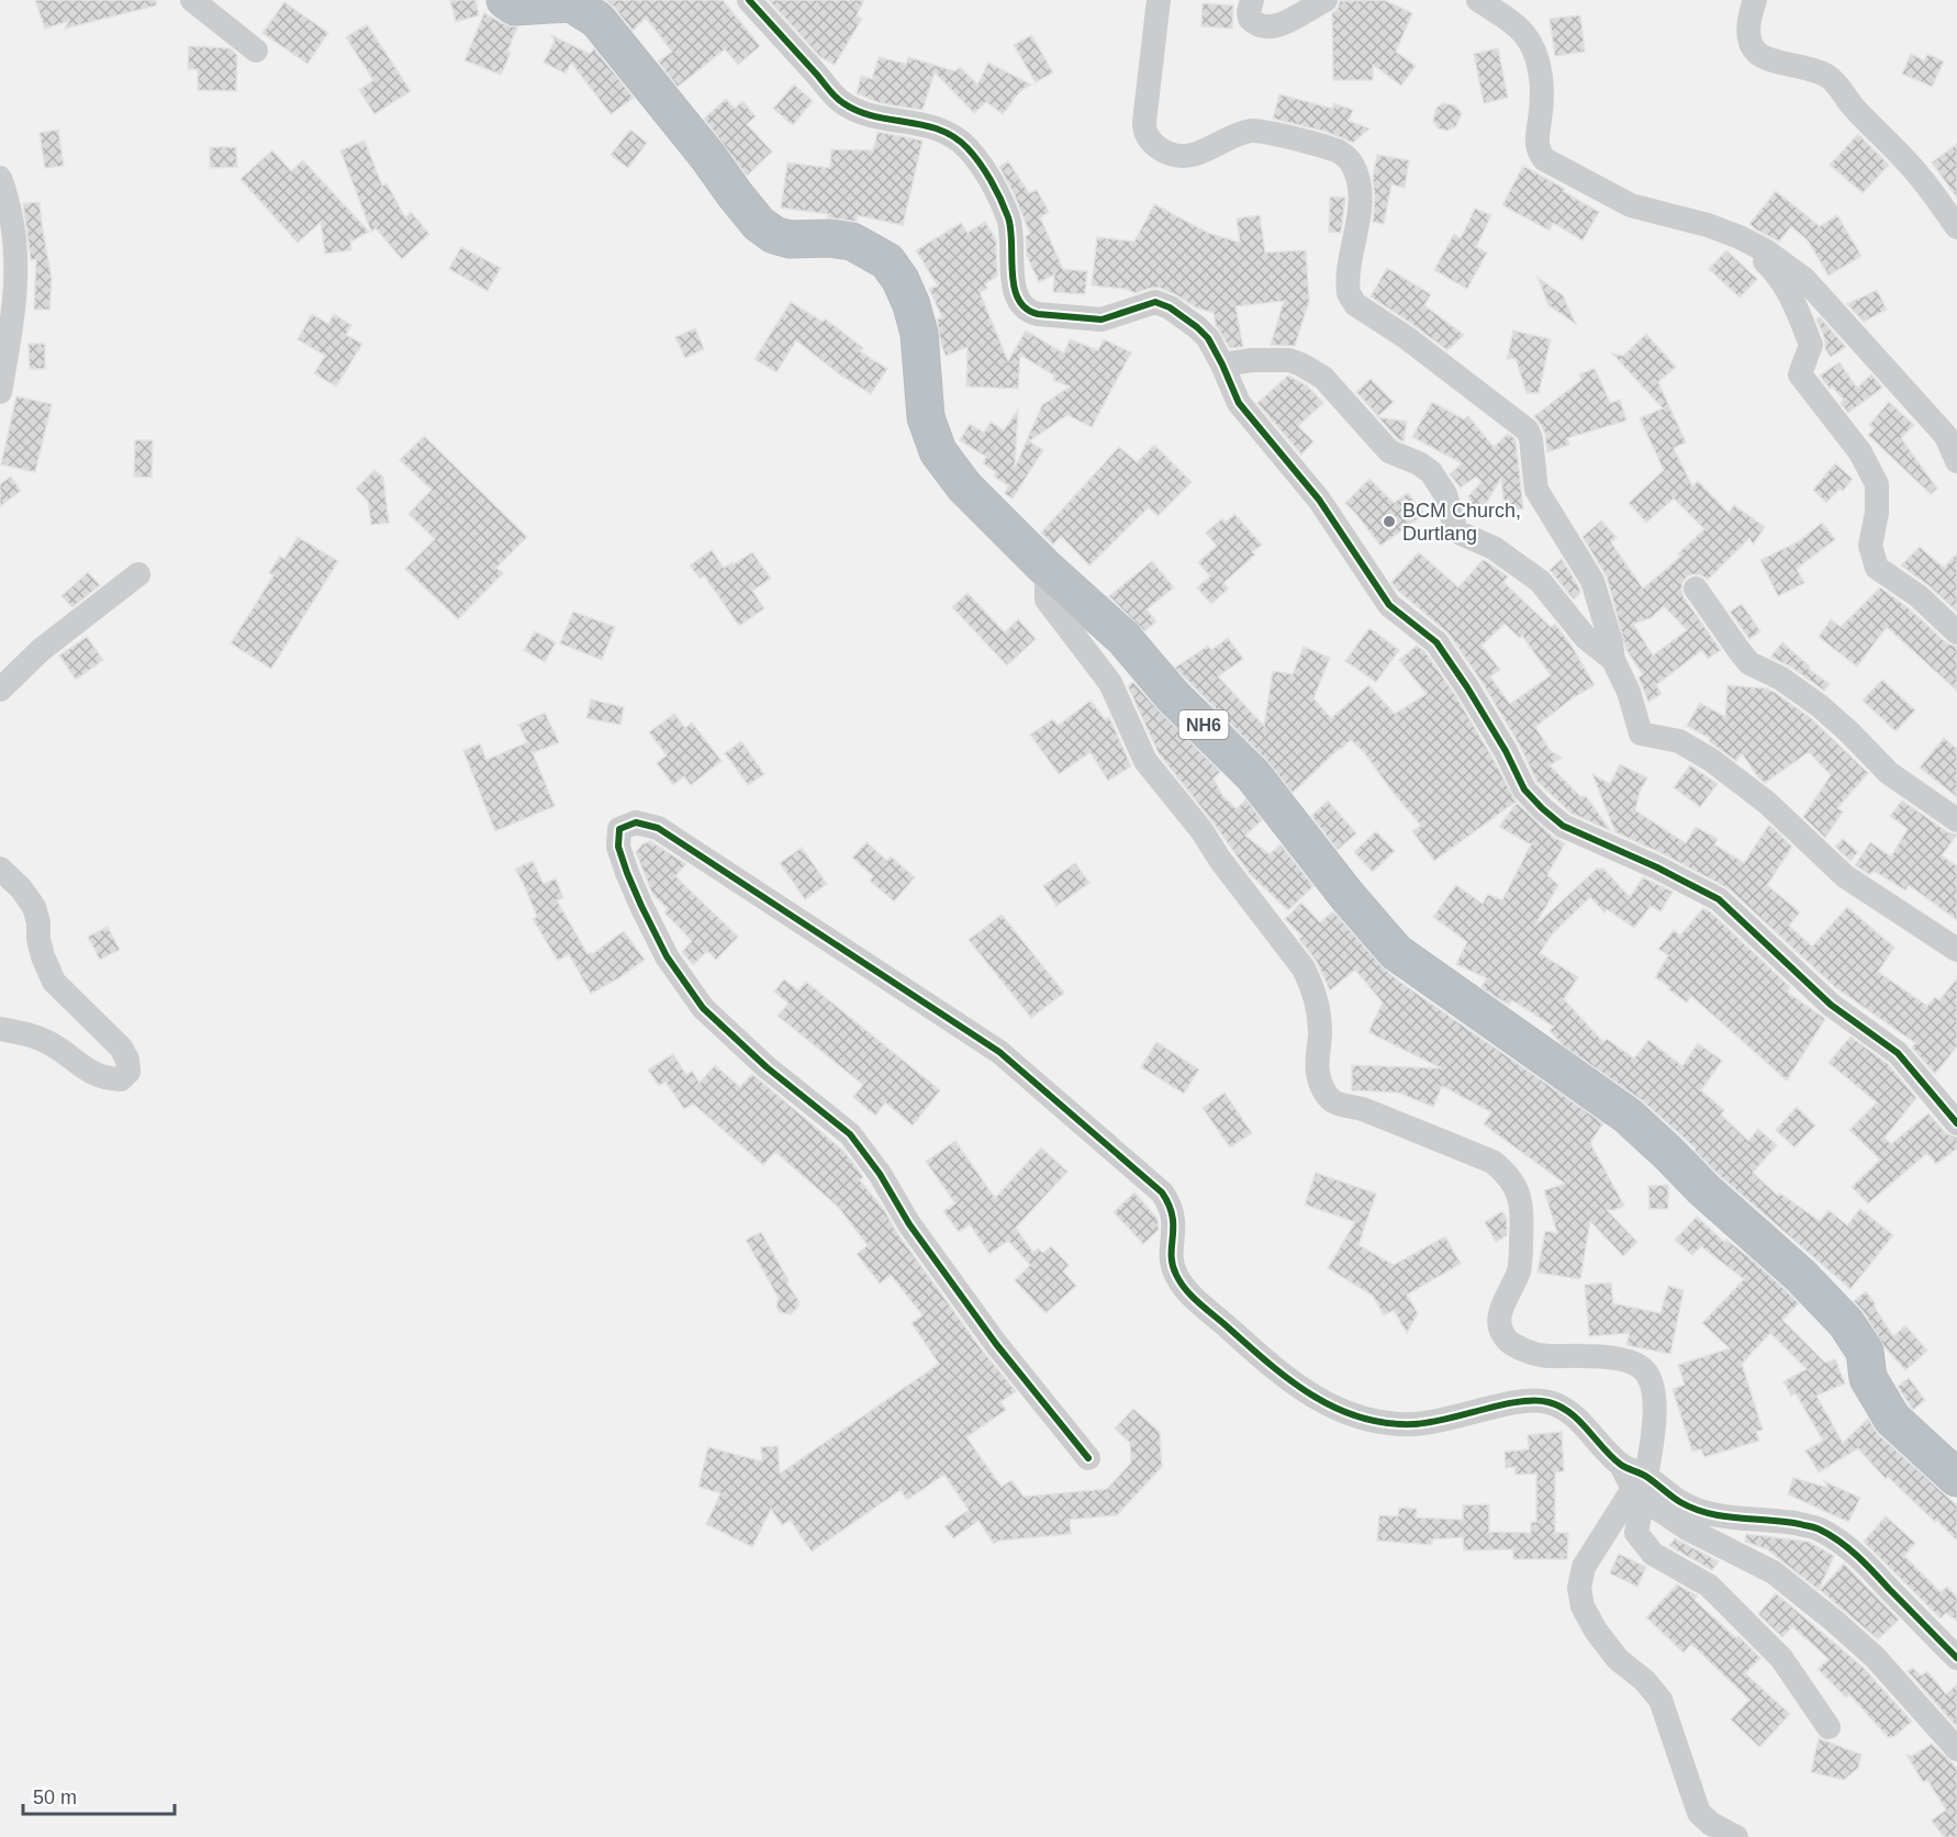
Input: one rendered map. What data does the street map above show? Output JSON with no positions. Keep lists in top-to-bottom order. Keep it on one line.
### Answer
{"streets":{"highway":["NH6"]},"places":["BCM Church, Durtlang"],"scale_bar":"50 m"}
